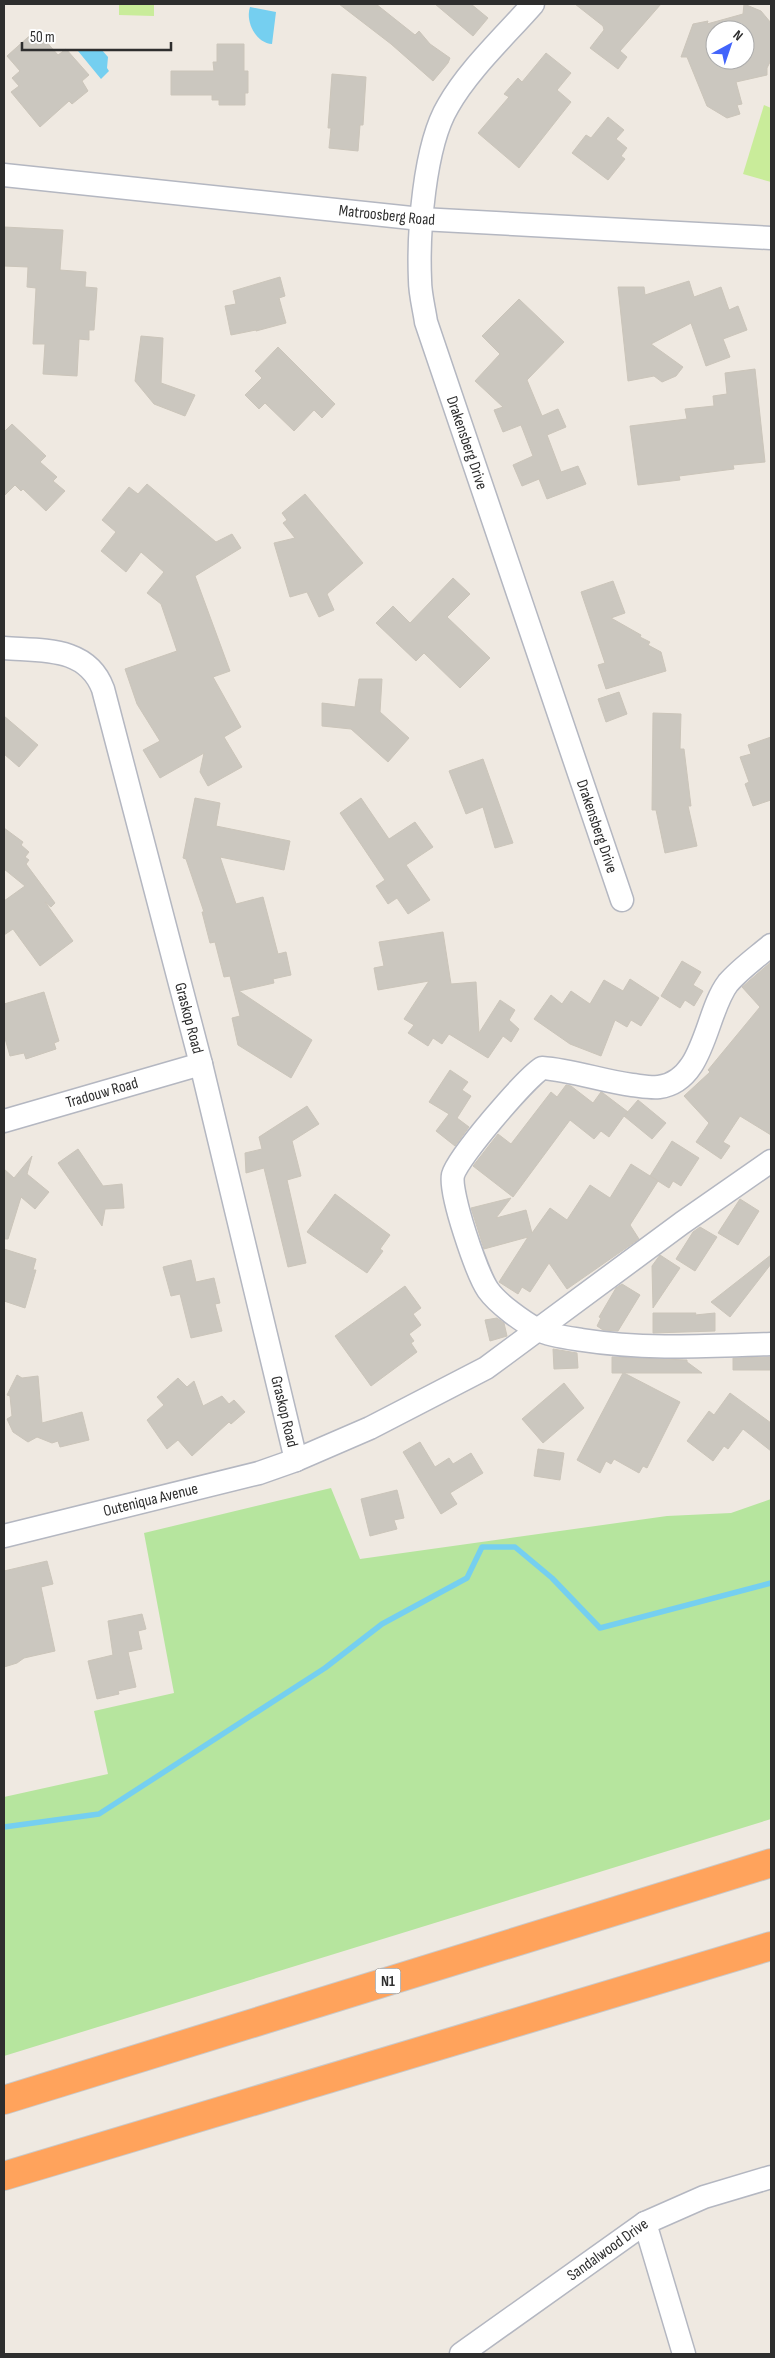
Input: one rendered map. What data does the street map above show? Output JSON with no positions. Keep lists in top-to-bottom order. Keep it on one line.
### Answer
{"streets":{"highway":["N1"],"street":["Matroosberg Road","Drakensberg Drive","Graskop Road","Tradouw Road","Outeniqua Avenue","Sandalwood Drive"]},"crossings":[["Matroosberg Road","Drakensberg Drive"],["Graskop Road","Tradouw Road"],["Graskop Road","Outeniqua Avenue"]],"scale_bar":"50 m","north":"top right"}
